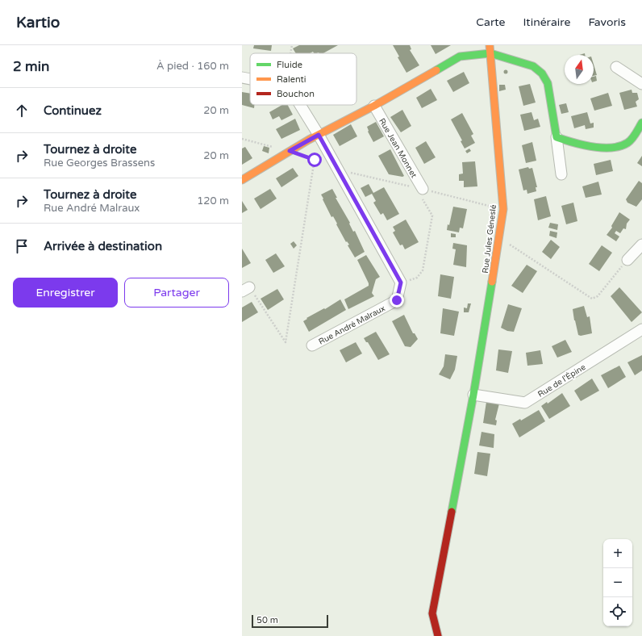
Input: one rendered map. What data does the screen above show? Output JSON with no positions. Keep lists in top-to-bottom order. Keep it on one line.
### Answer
{"streets":{"street":["Rue Jean Monnet","Rue Jules Géneslé","Rue André Malraux","Rue de l'Épine"]},"crossings":[["Rue Jules Géneslé","Rue de l'Épine"]],"legend":["Fluide","Ralenti","Bouchon"],"scale_bar":"50 m","north":"top","page":{"header":"Kartio","nav":["Carte","Itinéraire","Favoris"],"heading":["2 min","À pied · 160 m"],"list":[["Continuez","20 m"],["Tournez à droite","Rue Georges Brassens","20 m"],["Tournez à droite","Rue André Malraux","120 m"],"Arrivée à destination"],"buttons":["Enregistrer","Partager"],"map_buttons":["+","−"],"scale":"50 m"}}
